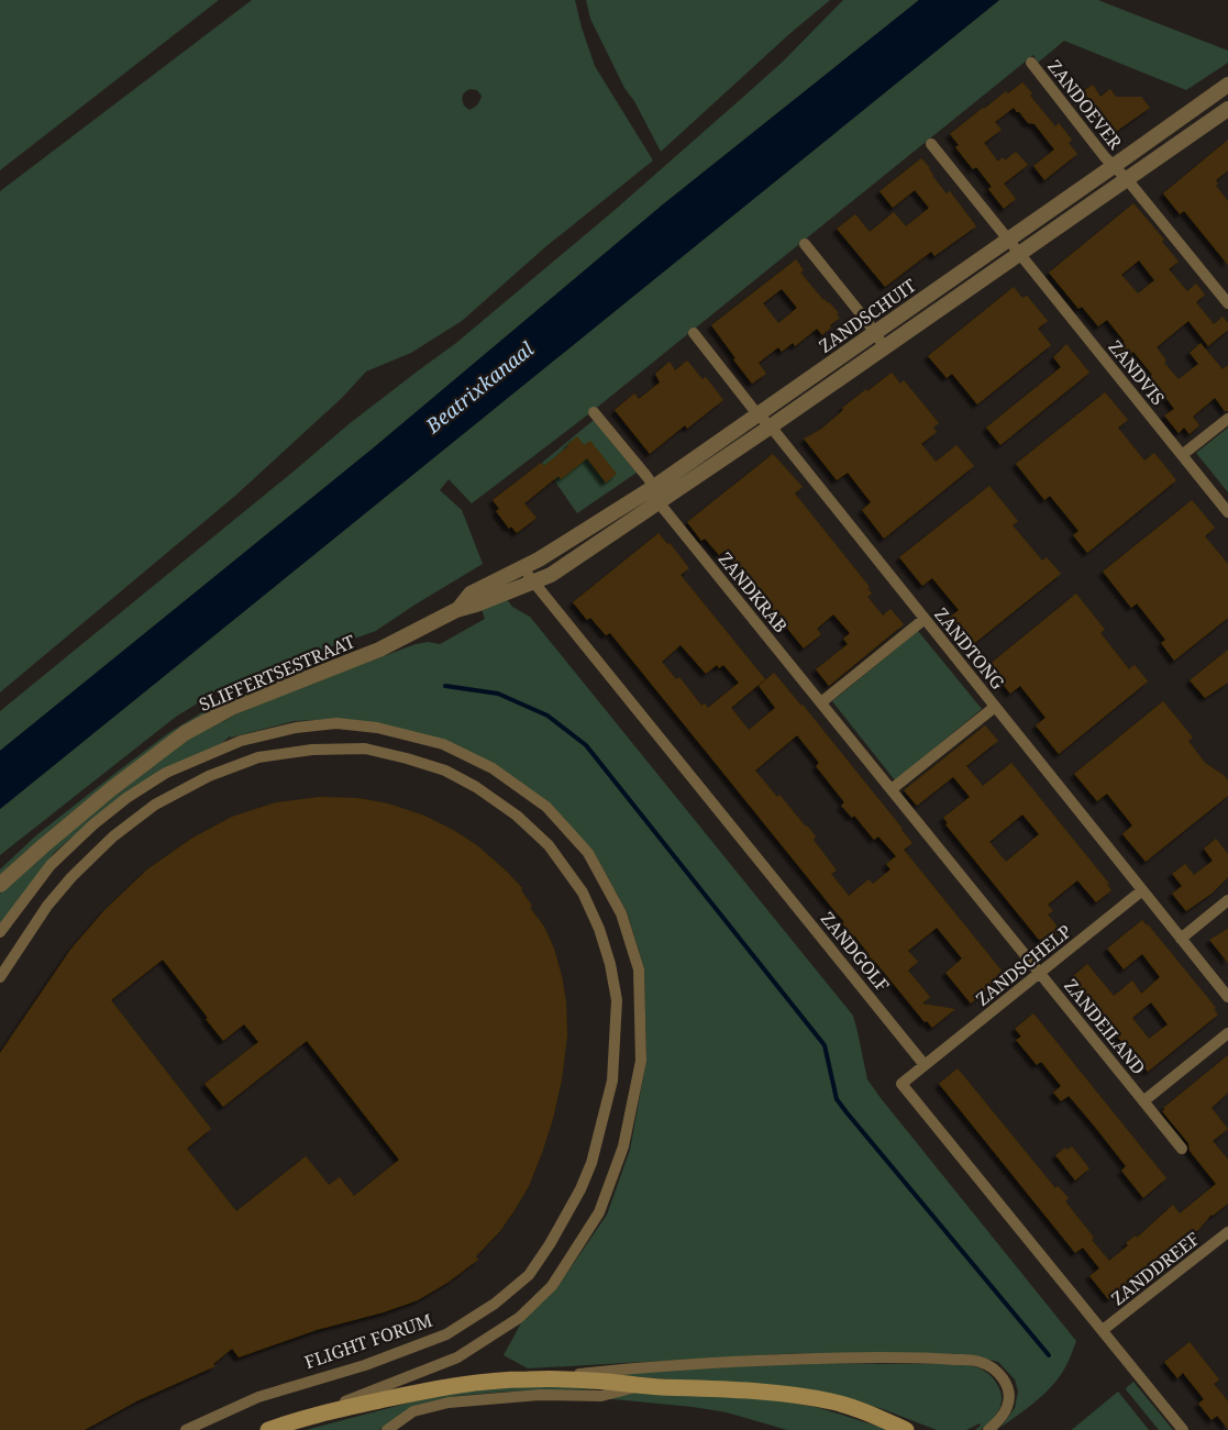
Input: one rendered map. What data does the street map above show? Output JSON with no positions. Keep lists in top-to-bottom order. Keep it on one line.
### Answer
{"streets":{"street":["ZANDOEVER","ZANDSCHUIT","ZANDVIS","ZANDKRAB","ZANDTONG","SLIFFERTSESTRAAT","ZANDGOLF","ZANDSCHELP","ZANDEILAND","ZANDDREEF","FLIGHT FORUM"]},"crossings":[["ZANDOEVER","ZANDSCHUIT"],["ZANDSCHUIT","ZANDVIS"],["ZANDSCHUIT","ZANDKRAB"],["ZANDSCHUIT","ZANDTONG"],["ZANDSCHUIT","SLIFFERTSESTRAAT"],["ZANDSCHUIT","ZANDGOLF"],["ZANDKRAB","ZANDSCHELP"],["ZANDKRAB","ZANDEILAND"],["ZANDTONG","ZANDSCHELP"],["SLIFFERTSESTRAAT","ZANDGOLF"],["ZANDGOLF","ZANDSCHELP"],["ZANDSCHELP","ZANDEILAND"]],"water":["Beatrixkanaal"]}
